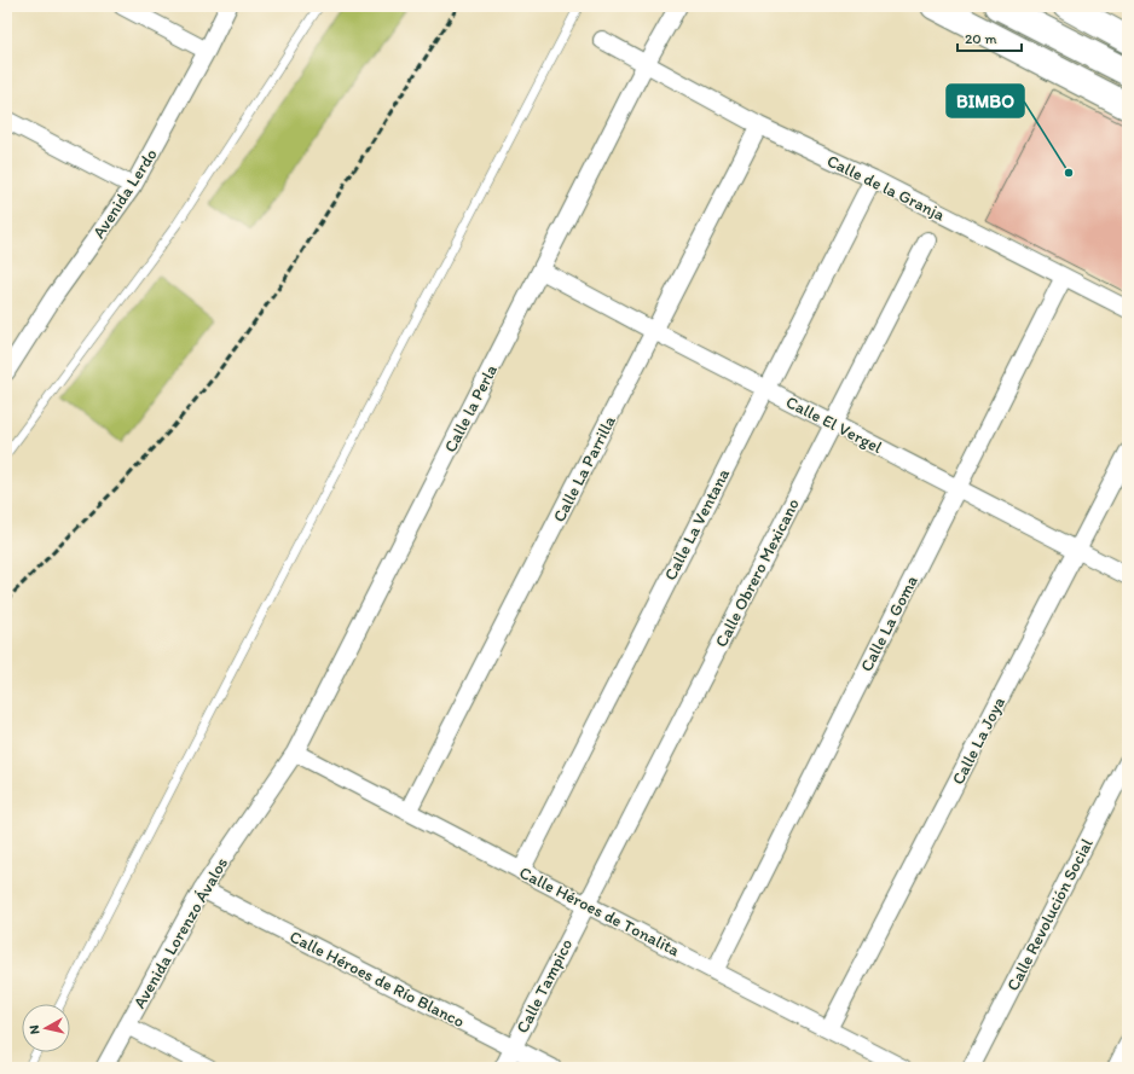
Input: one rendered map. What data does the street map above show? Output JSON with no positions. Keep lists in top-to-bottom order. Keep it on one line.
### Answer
{"streets":{"street":["Calle de la Granja","Avenida Lerdo","Calle la Perla","Calle El Vergel","Calle La Parrilla","Calle La Ventana","Calle Obrero Mexicano","Calle La Goma","Calle La Joya","Calle Héroes de Tonalita","Calle Revolución Social","Avenida Lorenzo Ávalos","Calle Héroes de Río Blanco","Calle Tampico"]},"crossings":[["Calle de la Granja","Calle la Perla"],["Calle de la Granja","Calle La Parrilla"],["Calle de la Granja","Calle La Ventana"],["Calle de la Granja","Calle La Goma"],["Calle la Perla","Calle El Vergel"],["Calle la Perla","Calle Héroes de Tonalita"],["Calle la Perla","Avenida Lorenzo Ávalos"],["Calle El Vergel","Calle La Parrilla"],["Calle El Vergel","Calle La Ventana"],["Calle El Vergel","Calle Obrero Mexicano"],["Calle El Vergel","Calle La Goma"],["Calle El Vergel","Calle La Joya"],["Calle La Parrilla","Calle Héroes de Tonalita"],["Calle La Ventana","Calle Héroes de Tonalita"],["Calle Obrero Mexicano","Calle Héroes de Tonalita"],["Calle Obrero Mexicano","Calle Tampico"],["Calle La Goma","Calle Héroes de Tonalita"],["Calle La Joya","Calle Héroes de Tonalita"],["Calle Héroes de Tonalita","Avenida Lorenzo Ávalos"],["Calle Héroes de Tonalita","Calle Tampico"],["Avenida Lorenzo Ávalos","Calle Héroes de Río Blanco"],["Calle Héroes de Río Blanco","Calle Tampico"]],"places":["BIMBO"],"scale_bar":"20 m","north":"left"}
